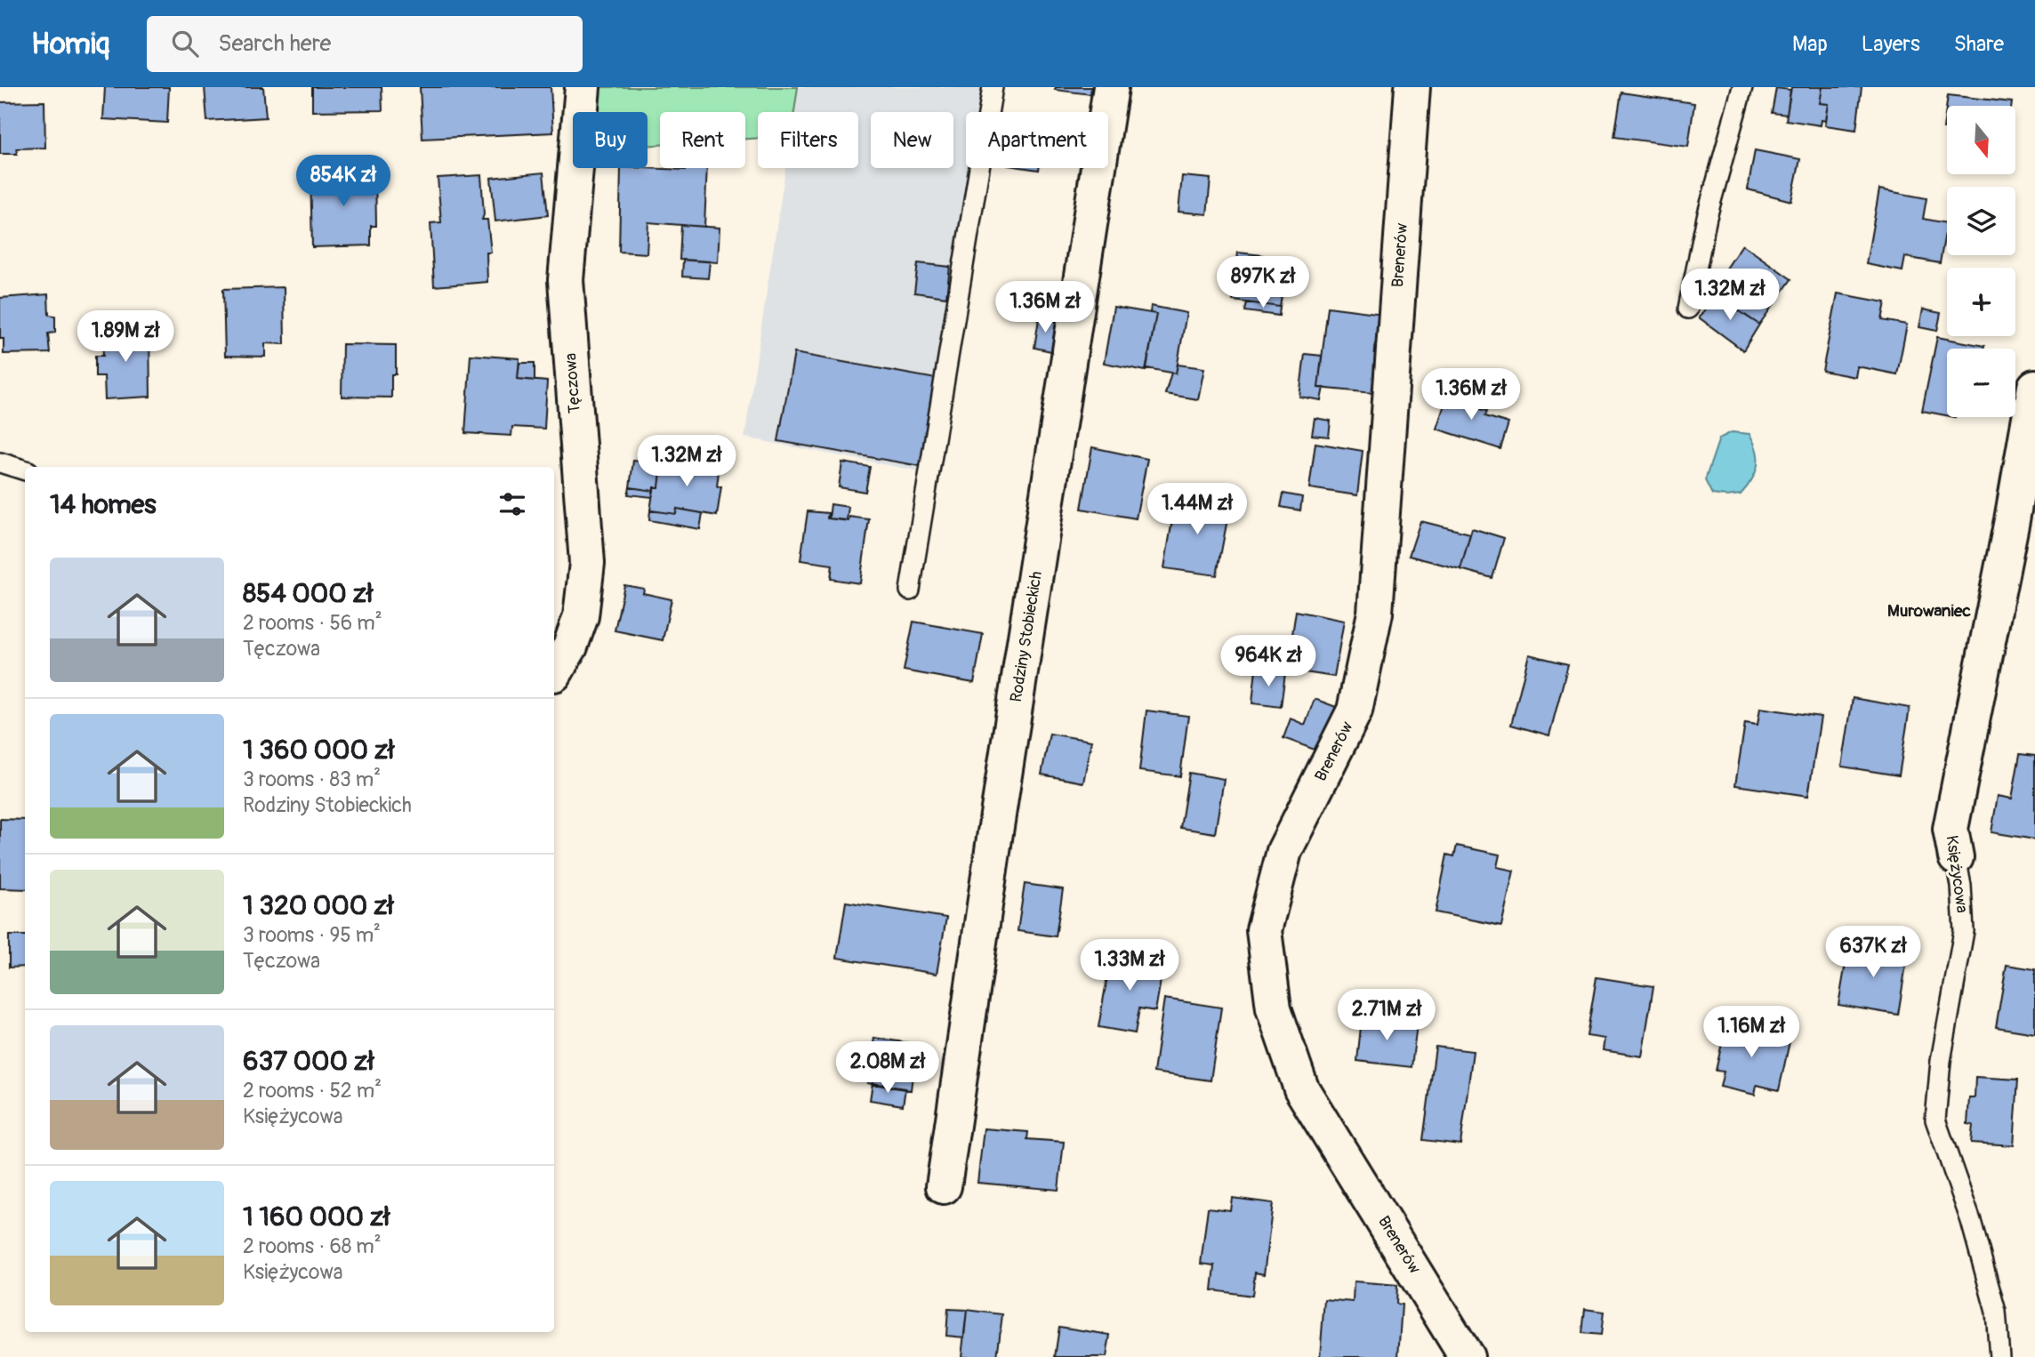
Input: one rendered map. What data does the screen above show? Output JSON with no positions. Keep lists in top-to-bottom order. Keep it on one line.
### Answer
{"streets":{"street":["Brenerów","Tęczowa","Rodziny Stobieckich","Księżycowa"]},"districts":["Murowaniec"],"north":"bottom","page":{"header":"Homiq","search":"Search here","nav":["Map","Layers","Share"],"map_buttons":["+","−"],"chip":["Buy","Rent","Filters","New","Apartment"],"price":["854K zł","897K zł","1.32M zł","1.36M zł","1.89M zł","1.36M zł","1.32M zł","1.44M zł","964K zł","637K zł","1.33M zł","2.71M zł","1.16M zł","2.08M zł"],"heading":"14 homes","list":[{"name":"854 000 zł","note":"2 rooms · 56 m² · Tęczowa"},{"name":"1 360 000 zł","note":"3 rooms · 83 m² · Rodziny Stobieckich"},{"name":"1 320 000 zł","note":"3 rooms · 95 m² · Tęczowa"},{"name":"637 000 zł","note":"2 rooms · 52 m² · Księżycowa"},{"name":"1 160 000 zł","note":"2 rooms · 68 m² · Księżycowa"}]}}
